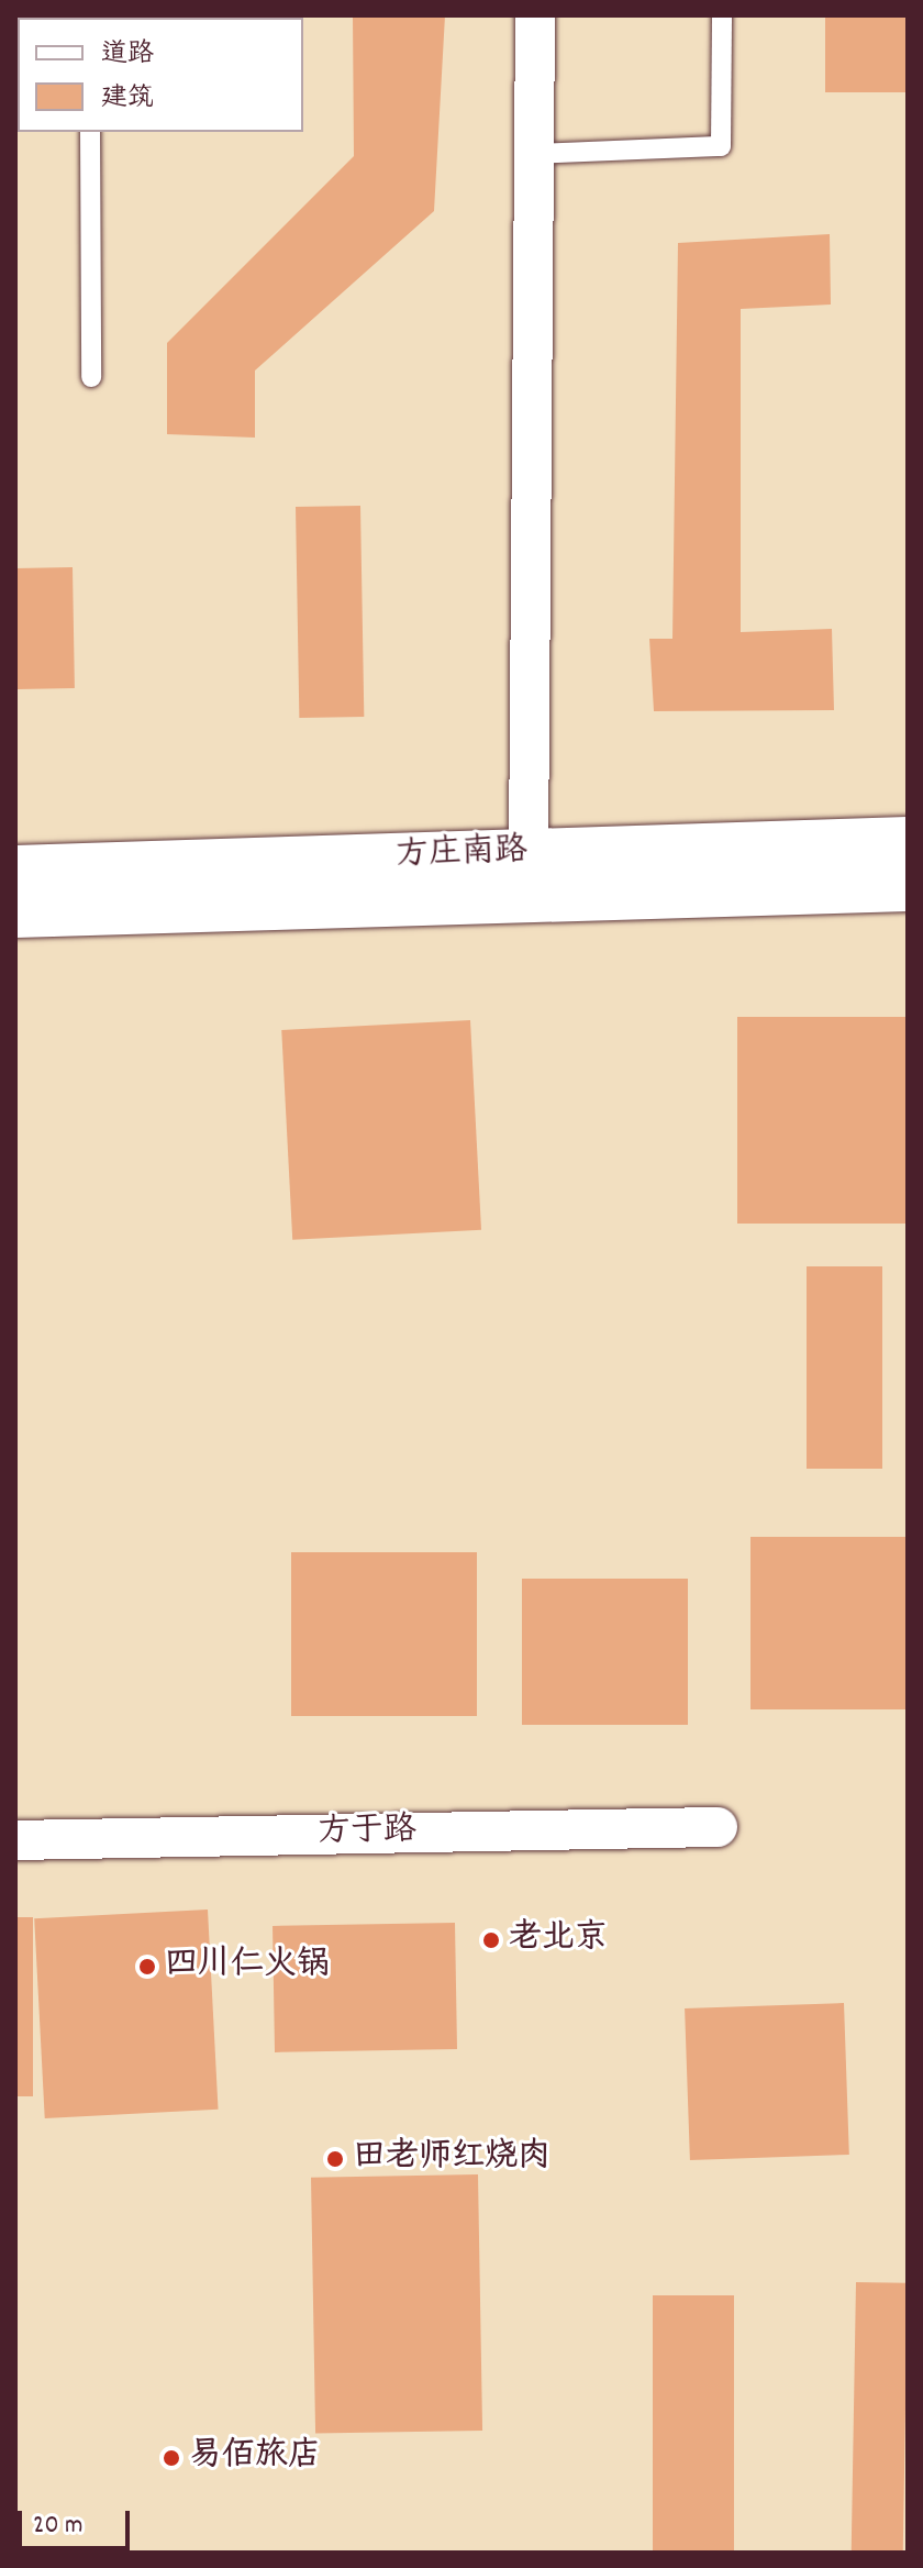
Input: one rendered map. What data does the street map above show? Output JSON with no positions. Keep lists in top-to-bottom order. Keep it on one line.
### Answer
{"streets":{"main road":["方庄南路"],"street":["方于路"]},"places":["老北京","四川仁火锅","田老师红烧肉","易佰旅店"],"legend":["道路","建筑"],"scale_bar":"20 m"}
